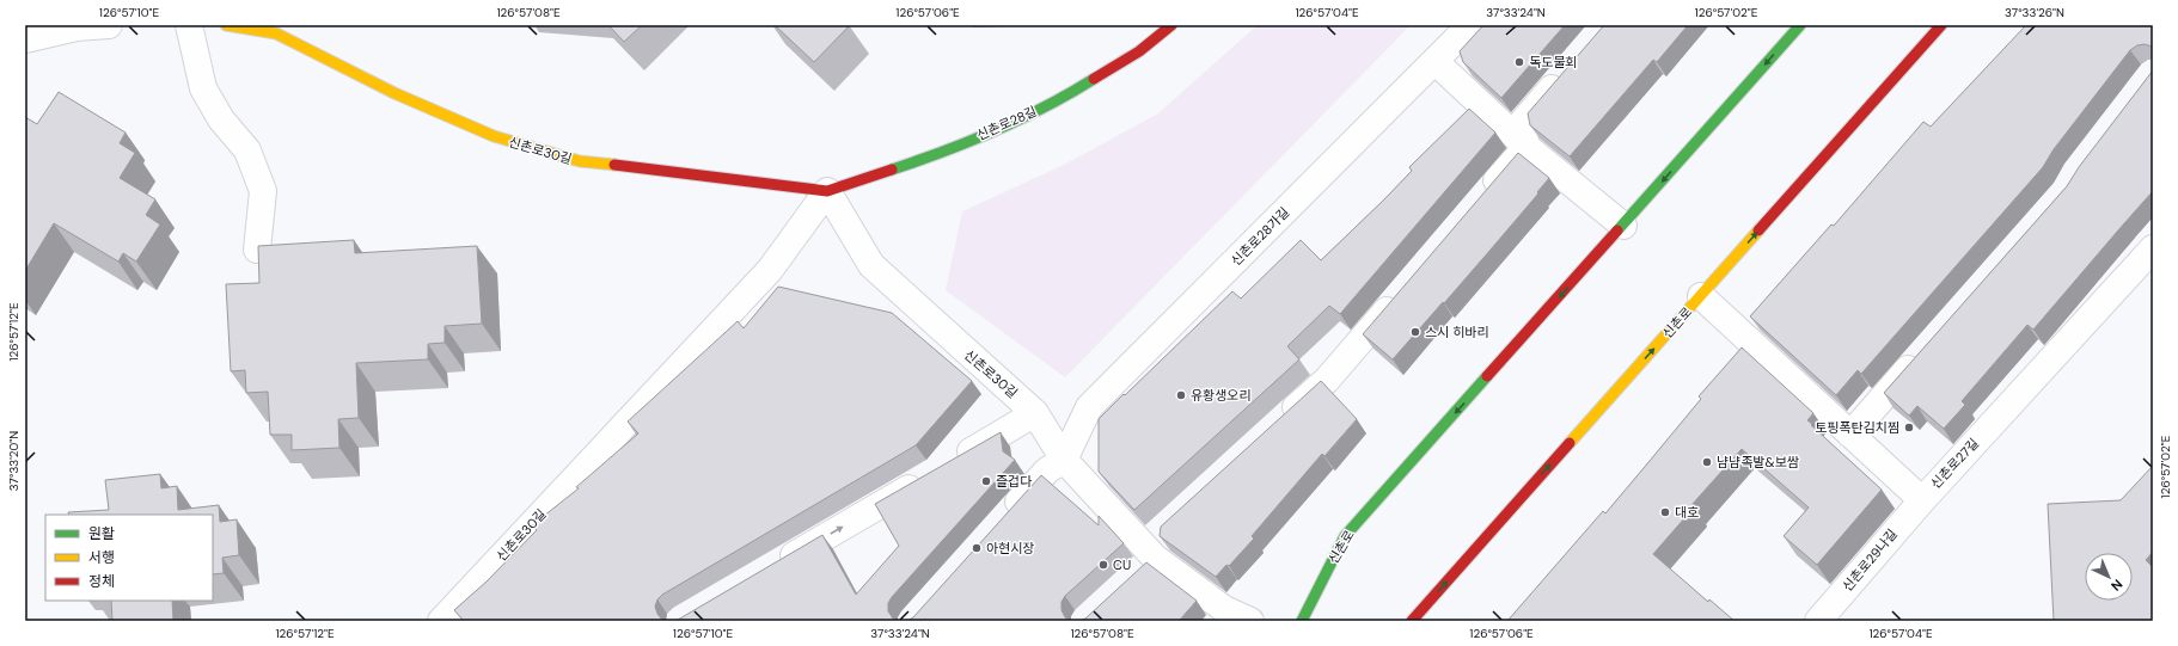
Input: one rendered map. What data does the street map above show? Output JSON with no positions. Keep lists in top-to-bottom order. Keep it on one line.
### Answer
{"streets":{"main road":["신촌로28길","신촌로30길","신촌로"],"street":["신촌로28가길","신촌로27길","신촌로29나길"]},"crossings":[["신촌로28길","신촌로30길"],["신촌로30길","신촌로28가길"],["신촌로","신촌로27길"],["신촌로27길","신촌로29나길"]],"places":["독도물회","스시 히바리","유황생오리","토핑폭탄김치찜","냠냠족발&보쌈","즐겁다","대호","아현시장","CU"],"legend":["원활","서행","정체"],"north":"bottom right","coordinates":["126°57'10\"E","126°57'08\"E","126°57'06\"E","126°57'04\"E","37°33'24\"N","126°57'02\"E","37°33'26\"N","126°57'12\"E","37°33'20\"N"]}
